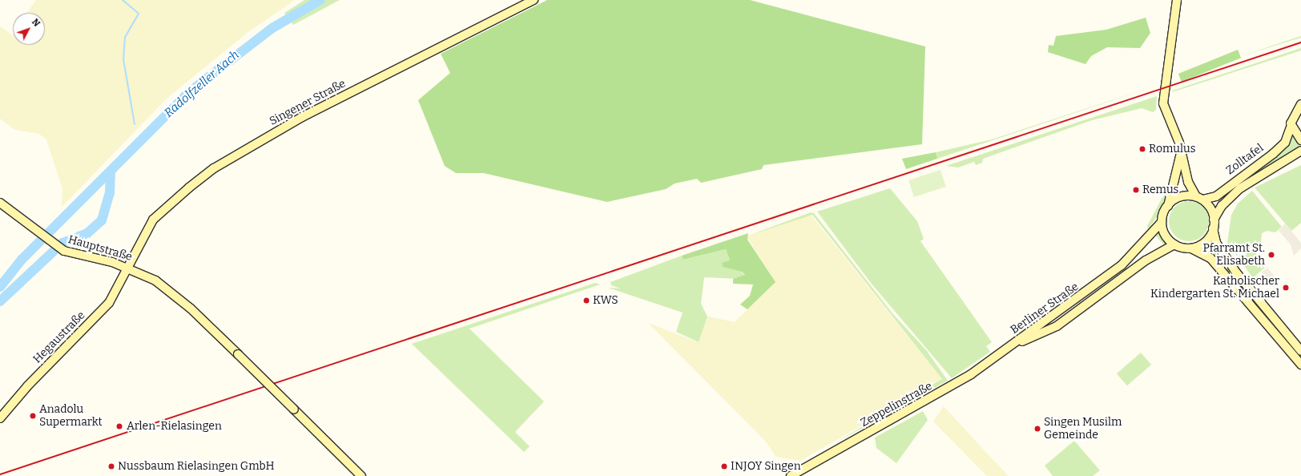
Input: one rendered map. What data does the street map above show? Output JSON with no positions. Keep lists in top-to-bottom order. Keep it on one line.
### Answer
{"streets":{"street":["Singener Straße","Zolltafel","Hauptstraße","Berliner Straße","Hegaustraße","Zeppelinstraße"]},"crossings":[["Singener Straße","Hauptstraße"],["Singener Straße","Hegaustraße"],["Zolltafel","Berliner Straße"],["Hauptstraße","Hegaustraße"],["Berliner Straße","Zeppelinstraße"]],"water":["Radolfzeller Aach"],"places":["Romulus","Remus","Pfarramt St. Elisabeth","Katholischer Kindergarten St. Michael","KWS","Anadolu Supermarkt","Arlen-Rielasingen","Singen Musilm Gemeinde","Nussbaum Rielasingen GmbH","INJOY Singen"],"north":"top right"}
